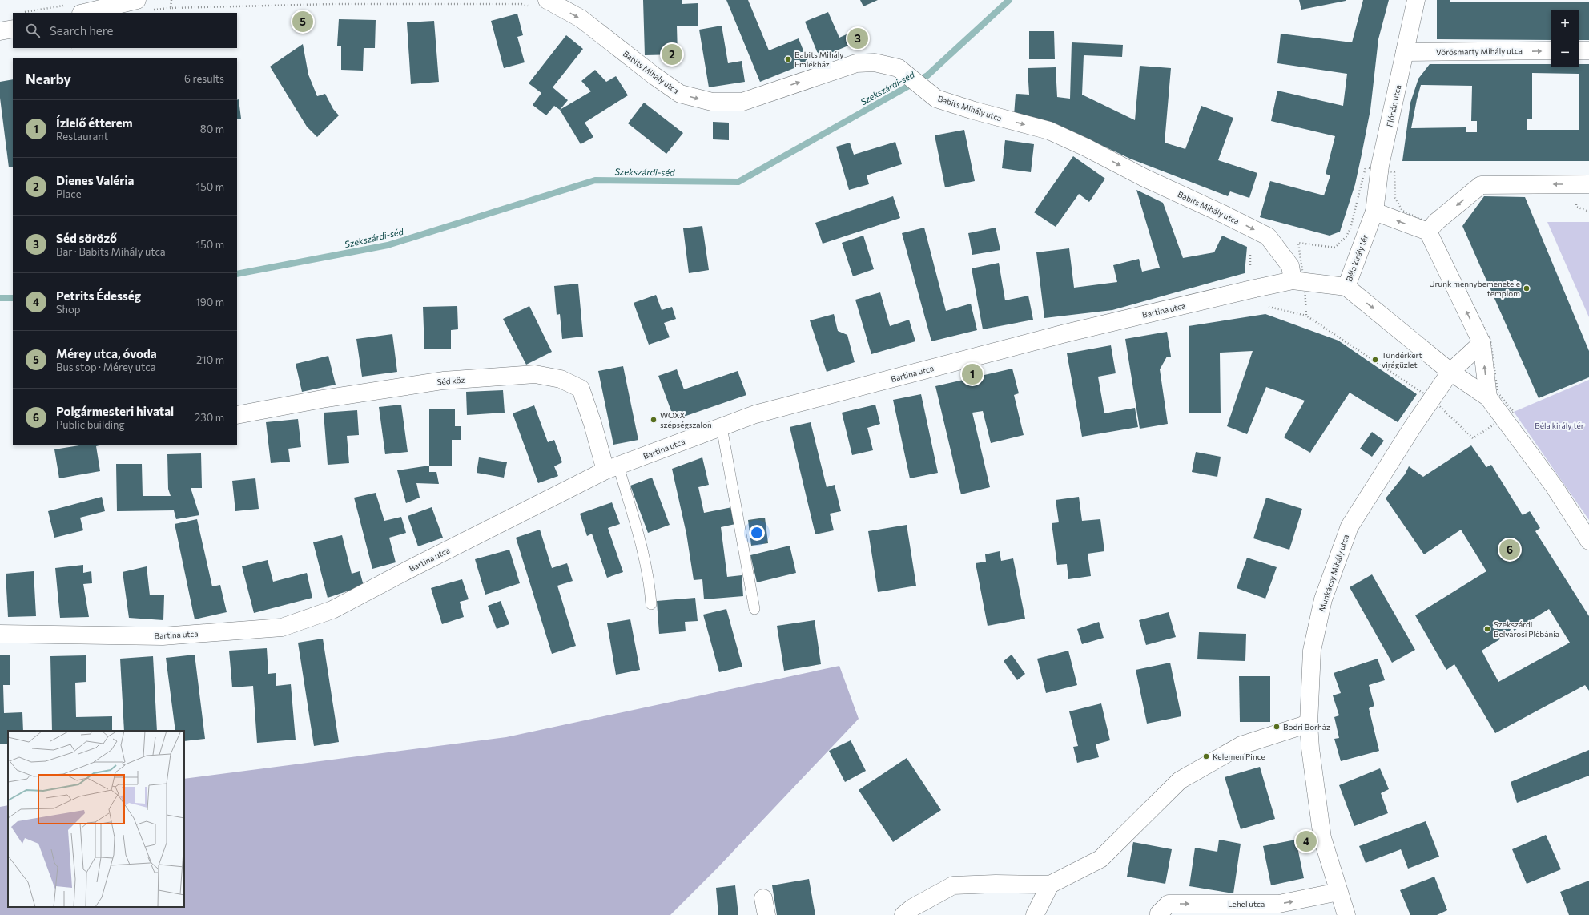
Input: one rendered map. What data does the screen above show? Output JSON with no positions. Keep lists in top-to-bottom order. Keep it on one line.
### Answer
{"streets":{"street":["Vörösmarty Mihály utca","Babits Mihály utca","Flórián utca","Béla király tér","Bartina utca","Séd köz","Munkácsy Mihály utca","Lehel utca"]},"crossings":[["Vörösmarty Mihály utca","Flórián utca"],["Babits Mihály utca","Bartina utca"],["Flórián utca","Béla király tér"],["Béla király tér","Bartina utca"],["Béla király tér","Munkácsy Mihály utca"],["Bartina utca","Séd köz"],["Munkácsy Mihály utca","Lehel utca"]],"one_way":["Babits Mihály utca","Lehel utca"],"water":["Szekszárdi-séd"],"parks":["Béla király tér"],"places":["Babits Mihály Emlékház","Urunk mennybemenetele templom","Tündérkert virágüzlet","WOXX szépségszalon","Szekszárdi Belvárosi Plébánia","Bodri Borház","Kelemen Pince"],"page":{"map_buttons":["+","−"],"pins":["5","3","2","1","6","4"],"search":"Search here","heading":["Nearby","6 results"],"list":[{"mark":"1","name":"Ízlelő étterem","note":"Restaurant","value":"80 m"},{"mark":"2","name":"Dienes Valéria","note":"Place","value":"150 m"},{"mark":"3","name":"Séd söröző","note":"Bar · Babits Mihály utca","value":"150 m"},{"mark":"4","name":"Petrits Édesség","note":"Shop","value":"190 m"},{"mark":"5","name":"Mérey utca, óvoda","note":"Bus stop · Mérey utca","value":"210 m"},{"mark":"6","name":"Polgármesteri hivatal","note":"Public building","value":"230 m"}]}}
